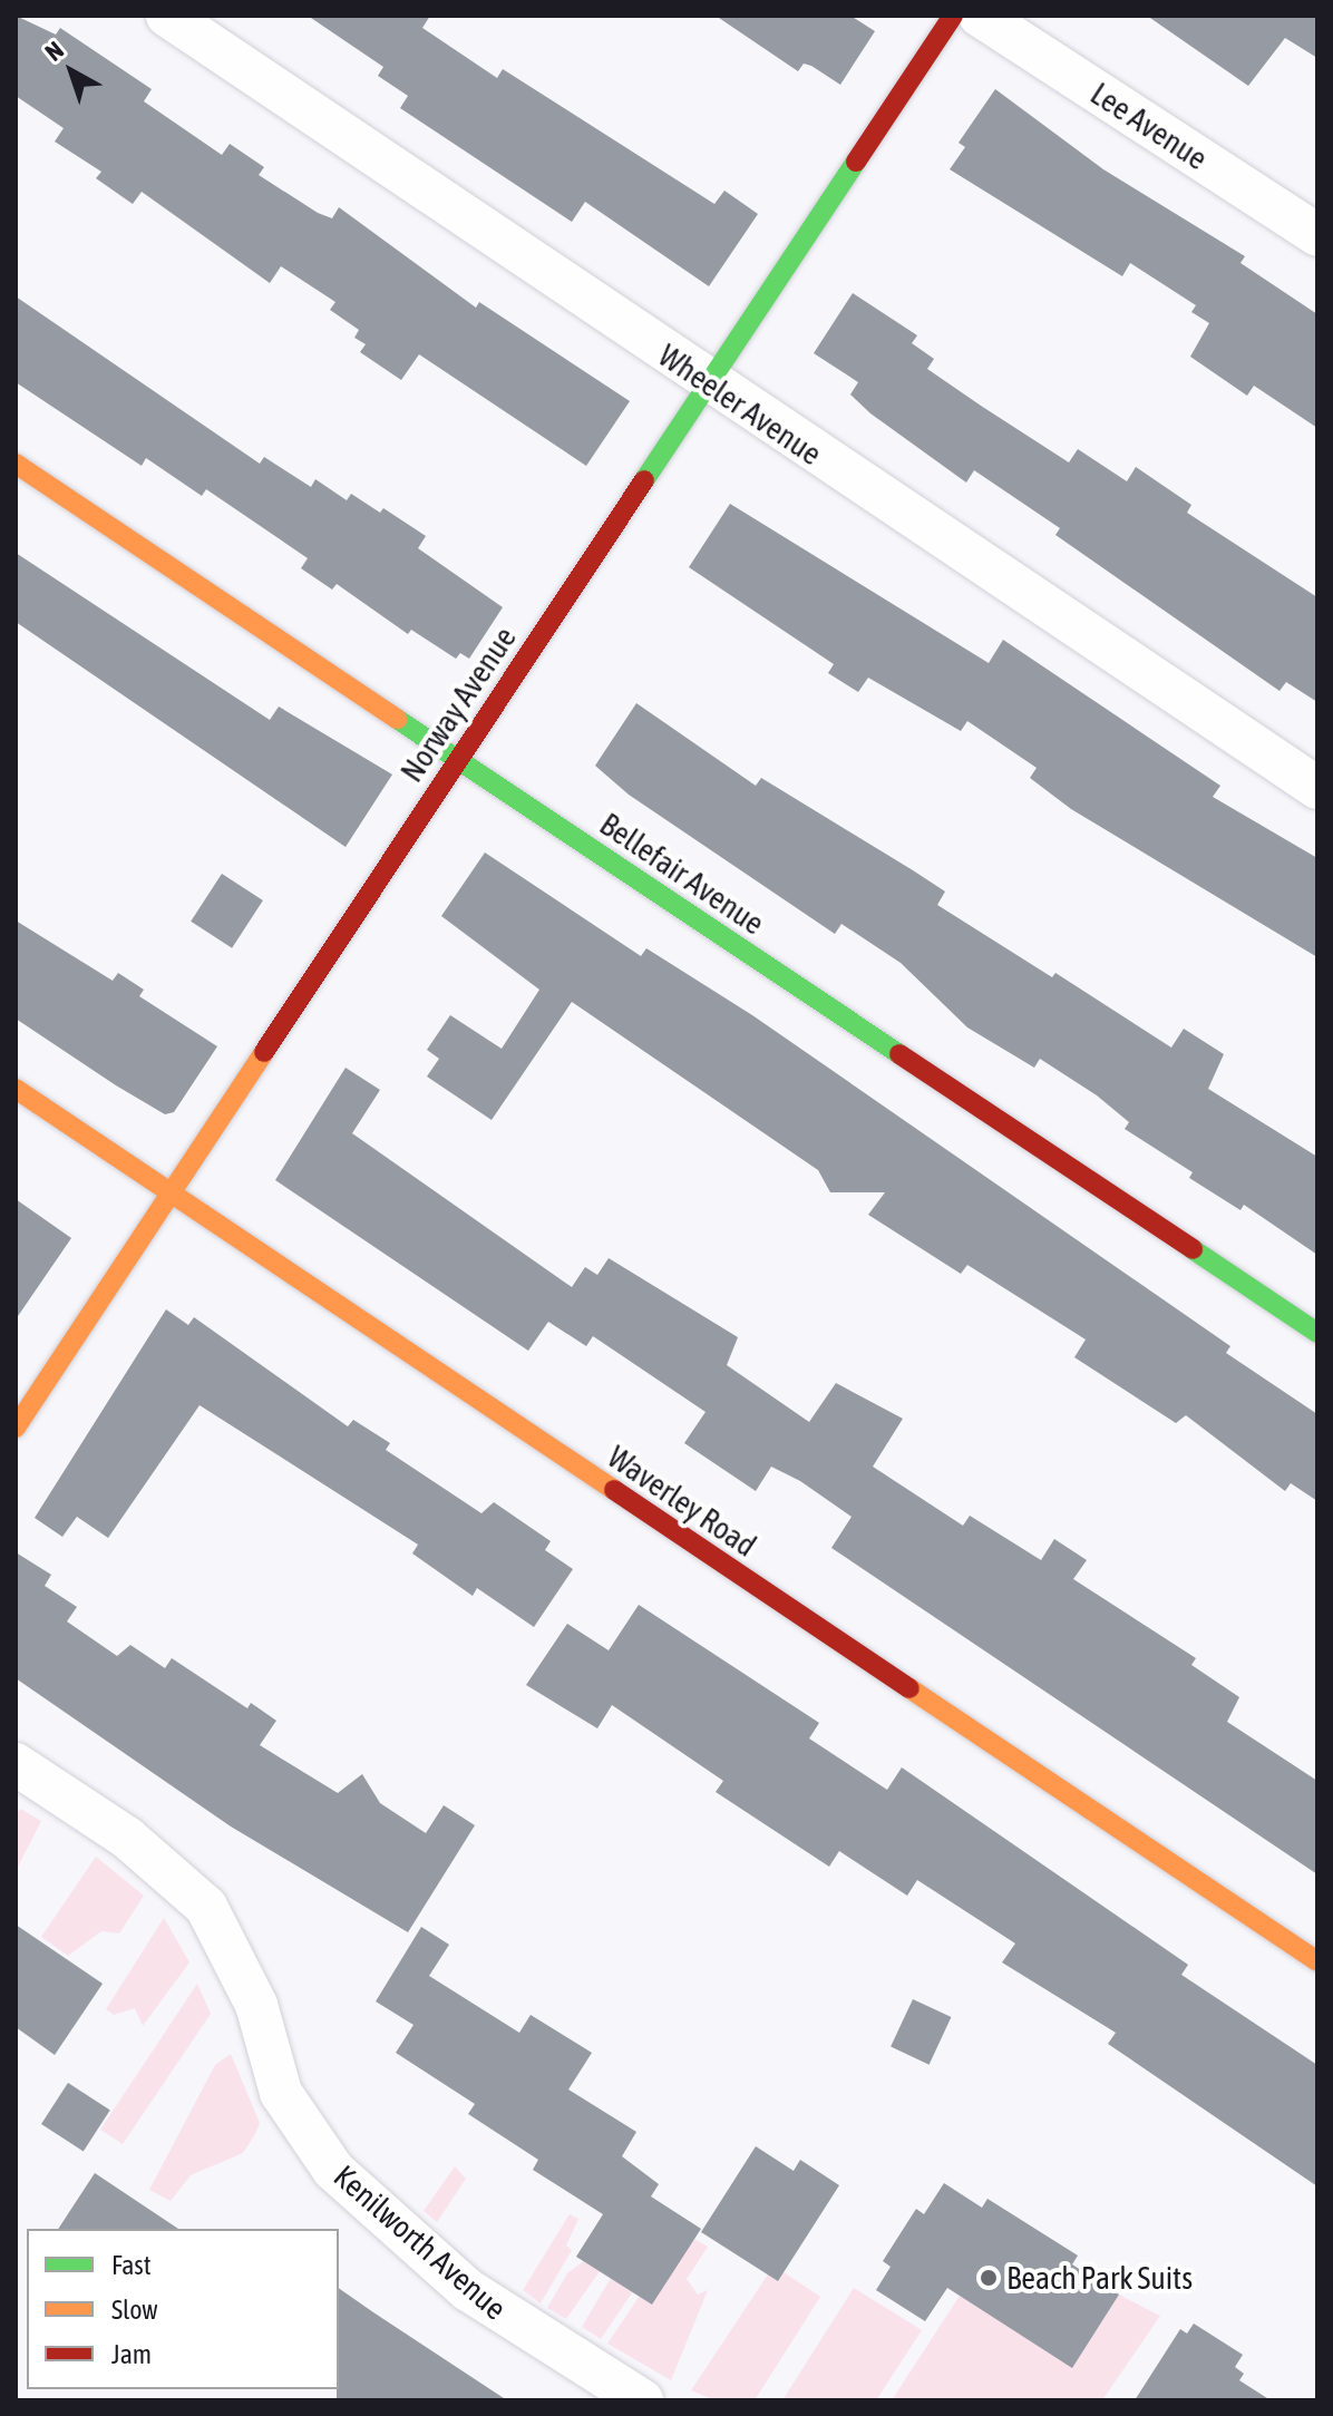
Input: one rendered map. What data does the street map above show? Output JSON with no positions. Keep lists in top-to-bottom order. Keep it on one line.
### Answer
{"streets":{"street":["Lee Avenue","Wheeler Avenue","Norway Avenue","Bellefair Avenue","Waverley Road","Kenilworth Avenue"]},"crossings":[["Wheeler Avenue","Norway Avenue"],["Norway Avenue","Bellefair Avenue"],["Norway Avenue","Waverley Road"]],"places":["Beach Park Suits"],"legend":["Fast","Slow","Jam"],"north":"top left"}
